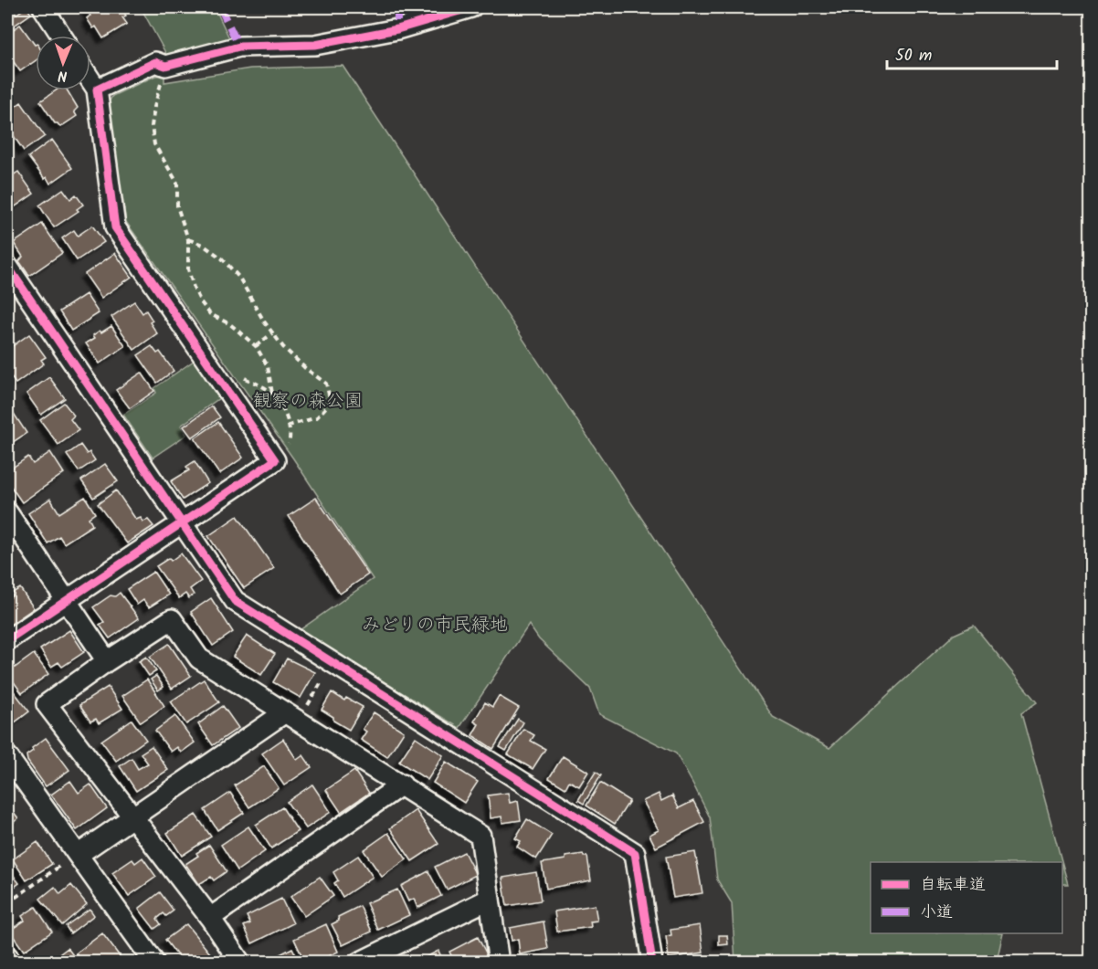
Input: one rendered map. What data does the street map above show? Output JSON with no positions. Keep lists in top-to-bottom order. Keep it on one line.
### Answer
{"parks":["観察の森公園","みどりの市民緑地"],"legend":["自転車道","小道"],"scale_bar":"50 m","north":"bottom"}
